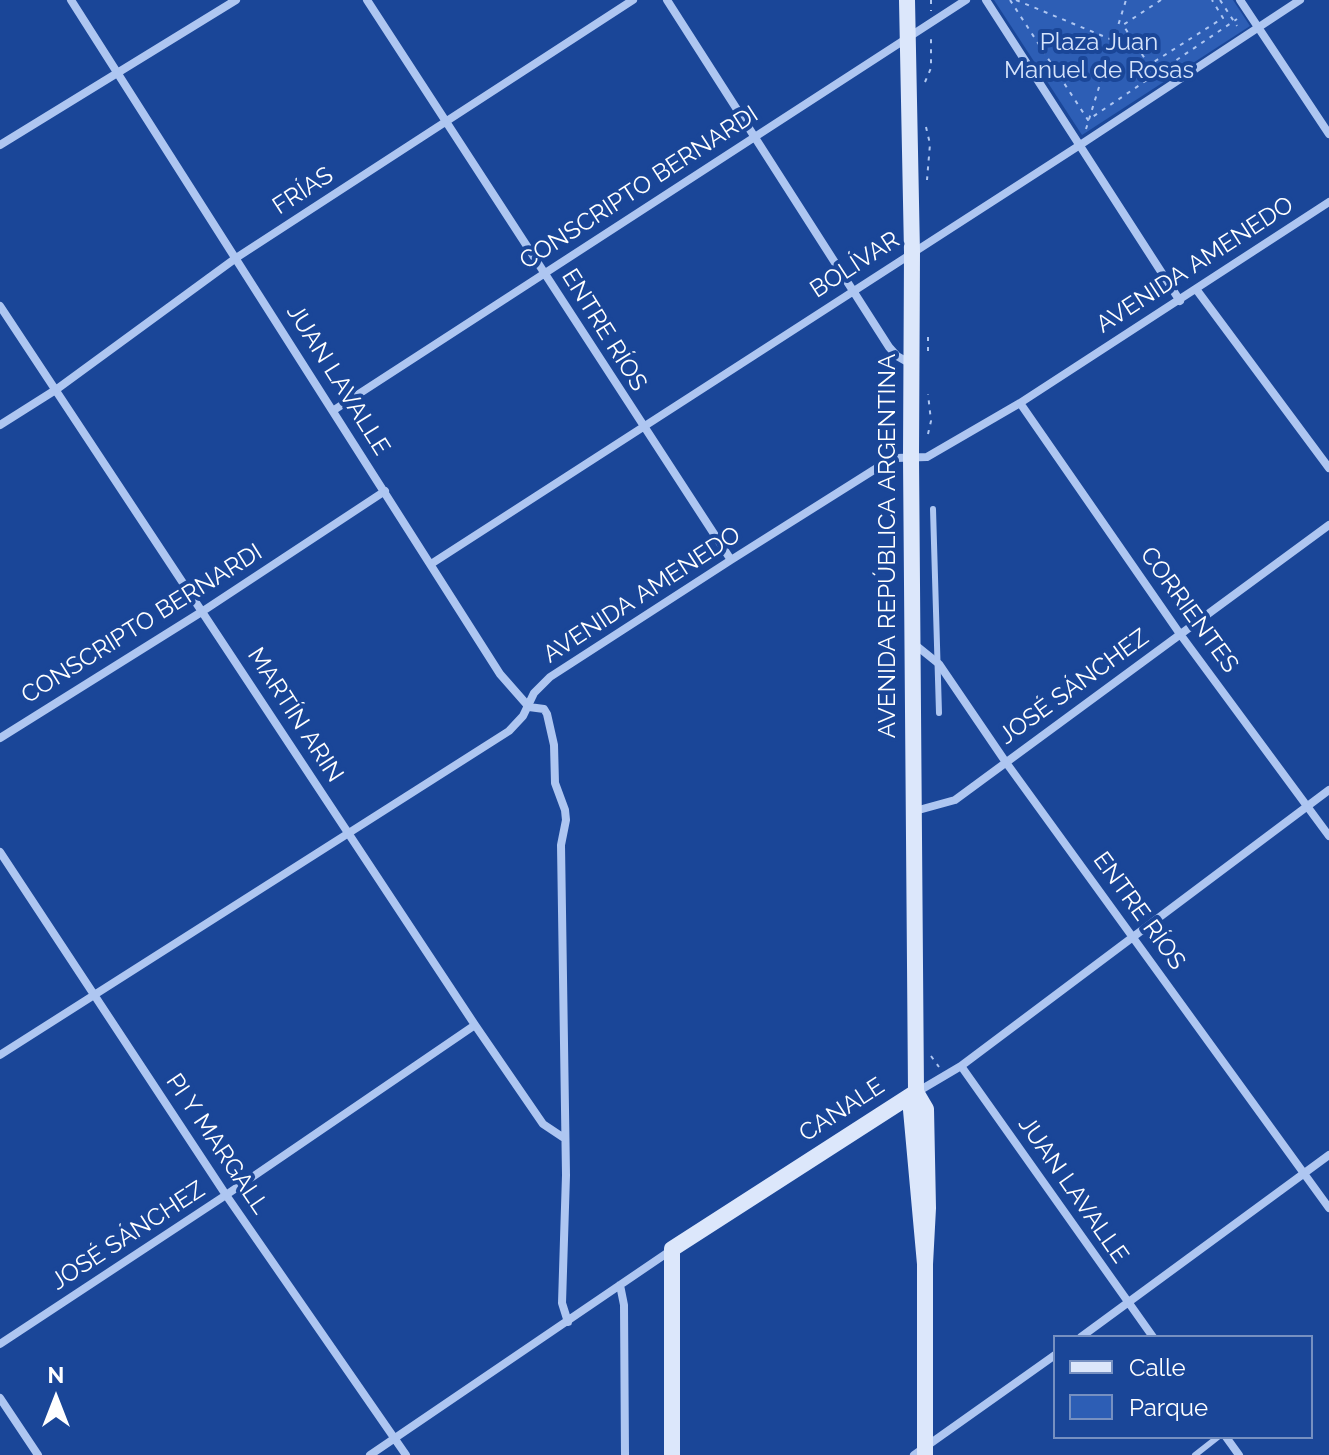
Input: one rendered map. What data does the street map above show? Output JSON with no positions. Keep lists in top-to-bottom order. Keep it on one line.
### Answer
{"streets":{"main road":["AVENIDA REPÚBLICA ARGENTINA","CANALE"],"street":["CONSCRIPTO BERNARDI","FRÍAS","BOLÍVAR","AVENIDA AMENEDO","ENTRE RÍOS","JUAN LAVALLE","CORRIENTES","JOSÉ SÁNCHEZ","MARTÍN ARIN","PI Y MARGALL"]},"crossings":[["CONSCRIPTO BERNARDI","ENTRE RÍOS"],["CONSCRIPTO BERNARDI","JUAN LAVALLE"],["CONSCRIPTO BERNARDI","AVENIDA REPÚBLICA ARGENTINA"],["CONSCRIPTO BERNARDI","MARTÍN ARIN"],["FRÍAS","ENTRE RÍOS"],["FRÍAS","JUAN LAVALLE"],["FRÍAS","MARTÍN ARIN"],["BOLÍVAR","ENTRE RÍOS"],["BOLÍVAR","JUAN LAVALLE"],["BOLÍVAR","AVENIDA REPÚBLICA ARGENTINA"],["AVENIDA AMENEDO","ENTRE RÍOS"],["AVENIDA AMENEDO","JUAN LAVALLE"],["AVENIDA AMENEDO","AVENIDA REPÚBLICA ARGENTINA"],["AVENIDA AMENEDO","CORRIENTES"],["AVENIDA AMENEDO","MARTÍN ARIN"],["AVENIDA AMENEDO","PI Y MARGALL"],["ENTRE RÍOS","AVENIDA REPÚBLICA ARGENTINA"],["ENTRE RÍOS","JOSÉ SÁNCHEZ"],["ENTRE RÍOS","CANALE"],["JUAN LAVALLE","MARTÍN ARIN"],["JUAN LAVALLE","CANALE"],["AVENIDA REPÚBLICA ARGENTINA","JOSÉ SÁNCHEZ"],["AVENIDA REPÚBLICA ARGENTINA","CANALE"],["CORRIENTES","JOSÉ SÁNCHEZ"],["CORRIENTES","CANALE"],["JOSÉ SÁNCHEZ","MARTÍN ARIN"],["JOSÉ SÁNCHEZ","PI Y MARGALL"],["CANALE","PI Y MARGALL"]],"parks":["Plaza Juan Manuel de Rosas"],"legend":["Calle","Parque"],"north":"top"}
